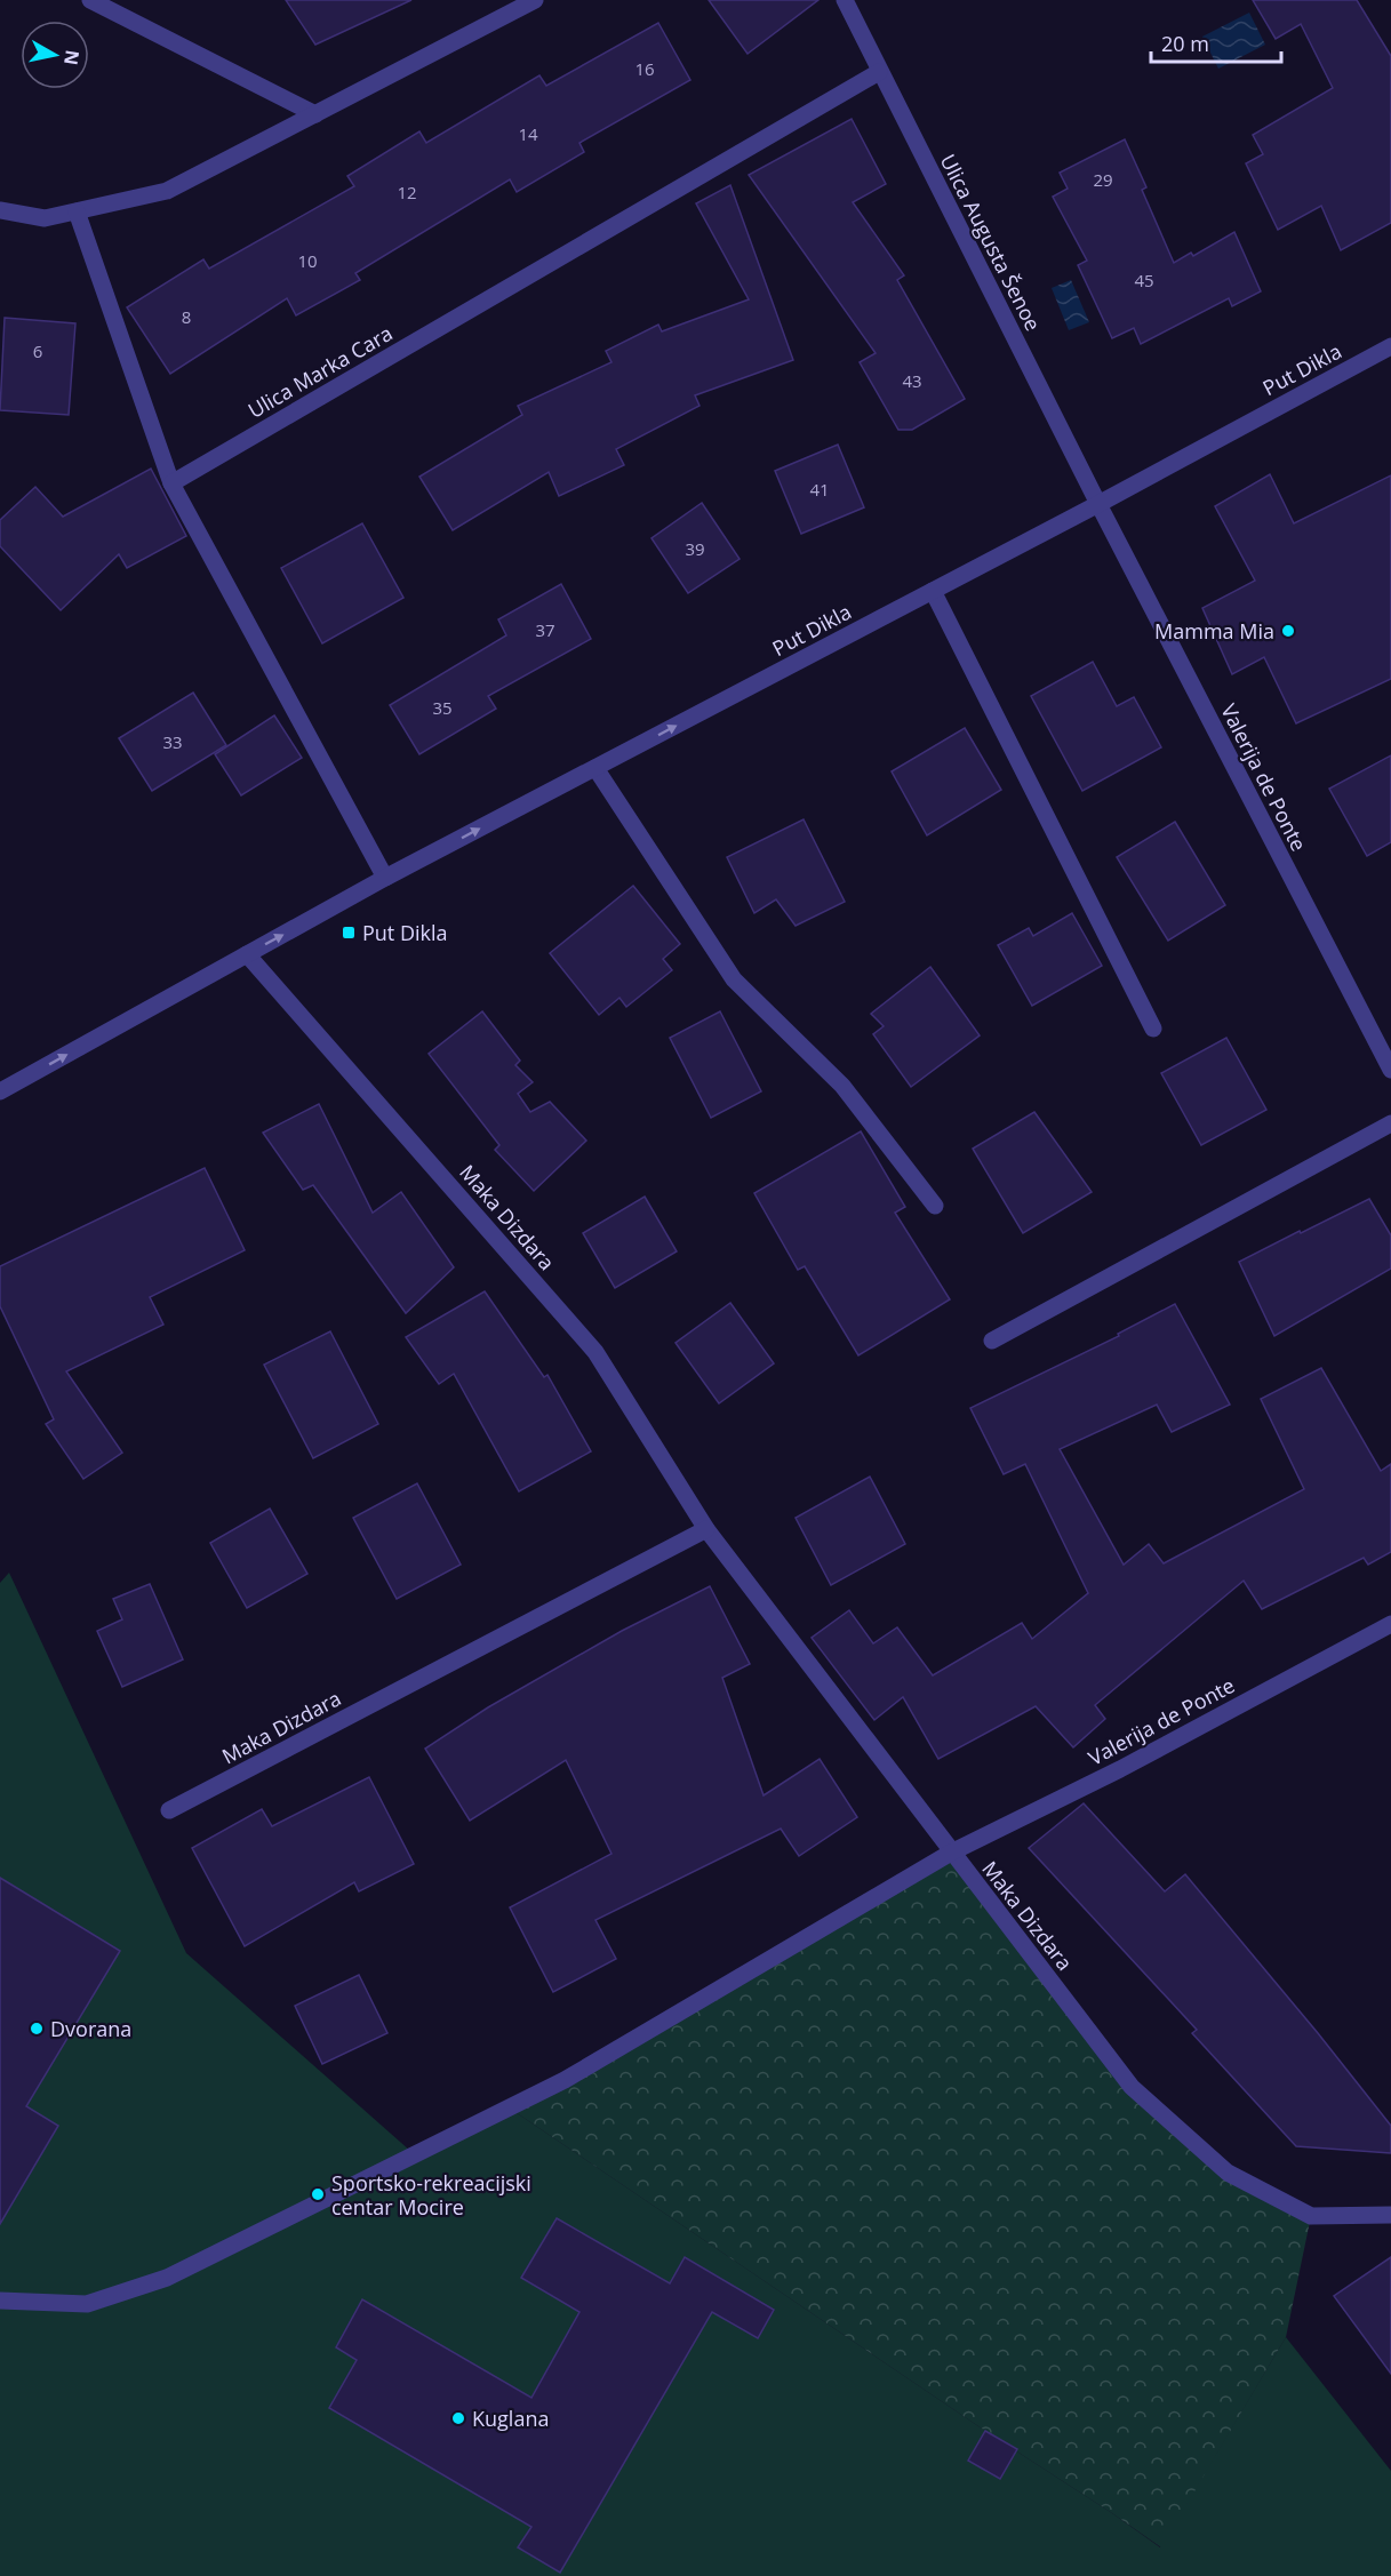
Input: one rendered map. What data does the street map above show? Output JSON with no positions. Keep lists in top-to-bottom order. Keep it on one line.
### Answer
{"streets":{"street":["Ulica Augusta Šenoe","Put Dikla","Ulica Marka Cara","Valerija de Ponte","Maka Dizdara"]},"crossings":[["Ulica Augusta Šenoe","Put Dikla"],["Ulica Augusta Šenoe","Ulica Marka Cara"],["Ulica Augusta Šenoe","Valerija de Ponte"],["Put Dikla","Valerija de Ponte"],["Put Dikla","Maka Dizdara"],["Valerija de Ponte","Maka Dizdara"]],"one_way":["Put Dikla"],"places":{"other":["Mamma Mia","Dvorana","Sportsko-rekreacijski centar Mocire","Kuglana"],"transit":["Put Dikla"]},"house_numbers":["16","14","29","12","10","45","8","6","43","41","39","37","35","33"],"scale_bar":"20 m","north":"right"}
